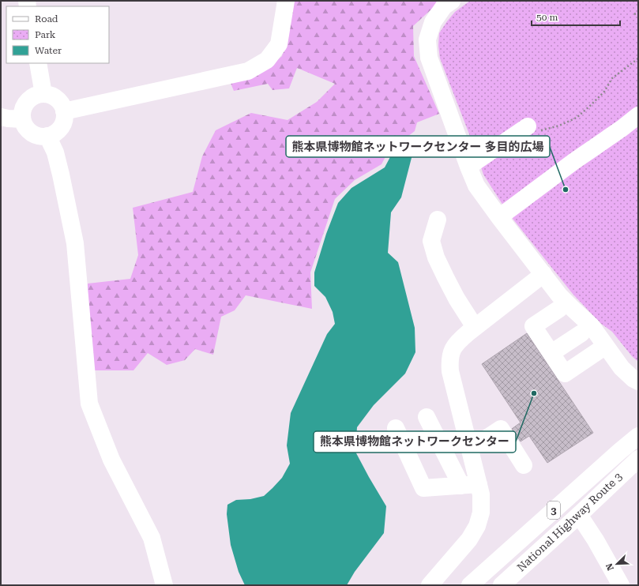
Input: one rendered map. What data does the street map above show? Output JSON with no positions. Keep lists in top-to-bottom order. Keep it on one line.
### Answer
{"streets":{"main road":["3","National Highway Route 3"]},"places":["熊本県博物館ネットワークセンター 多目的広場","熊本県博物館ネットワークセンター"],"legend":["Road","Park","Water"],"scale_bar":"50 m","north":"bottom left"}
